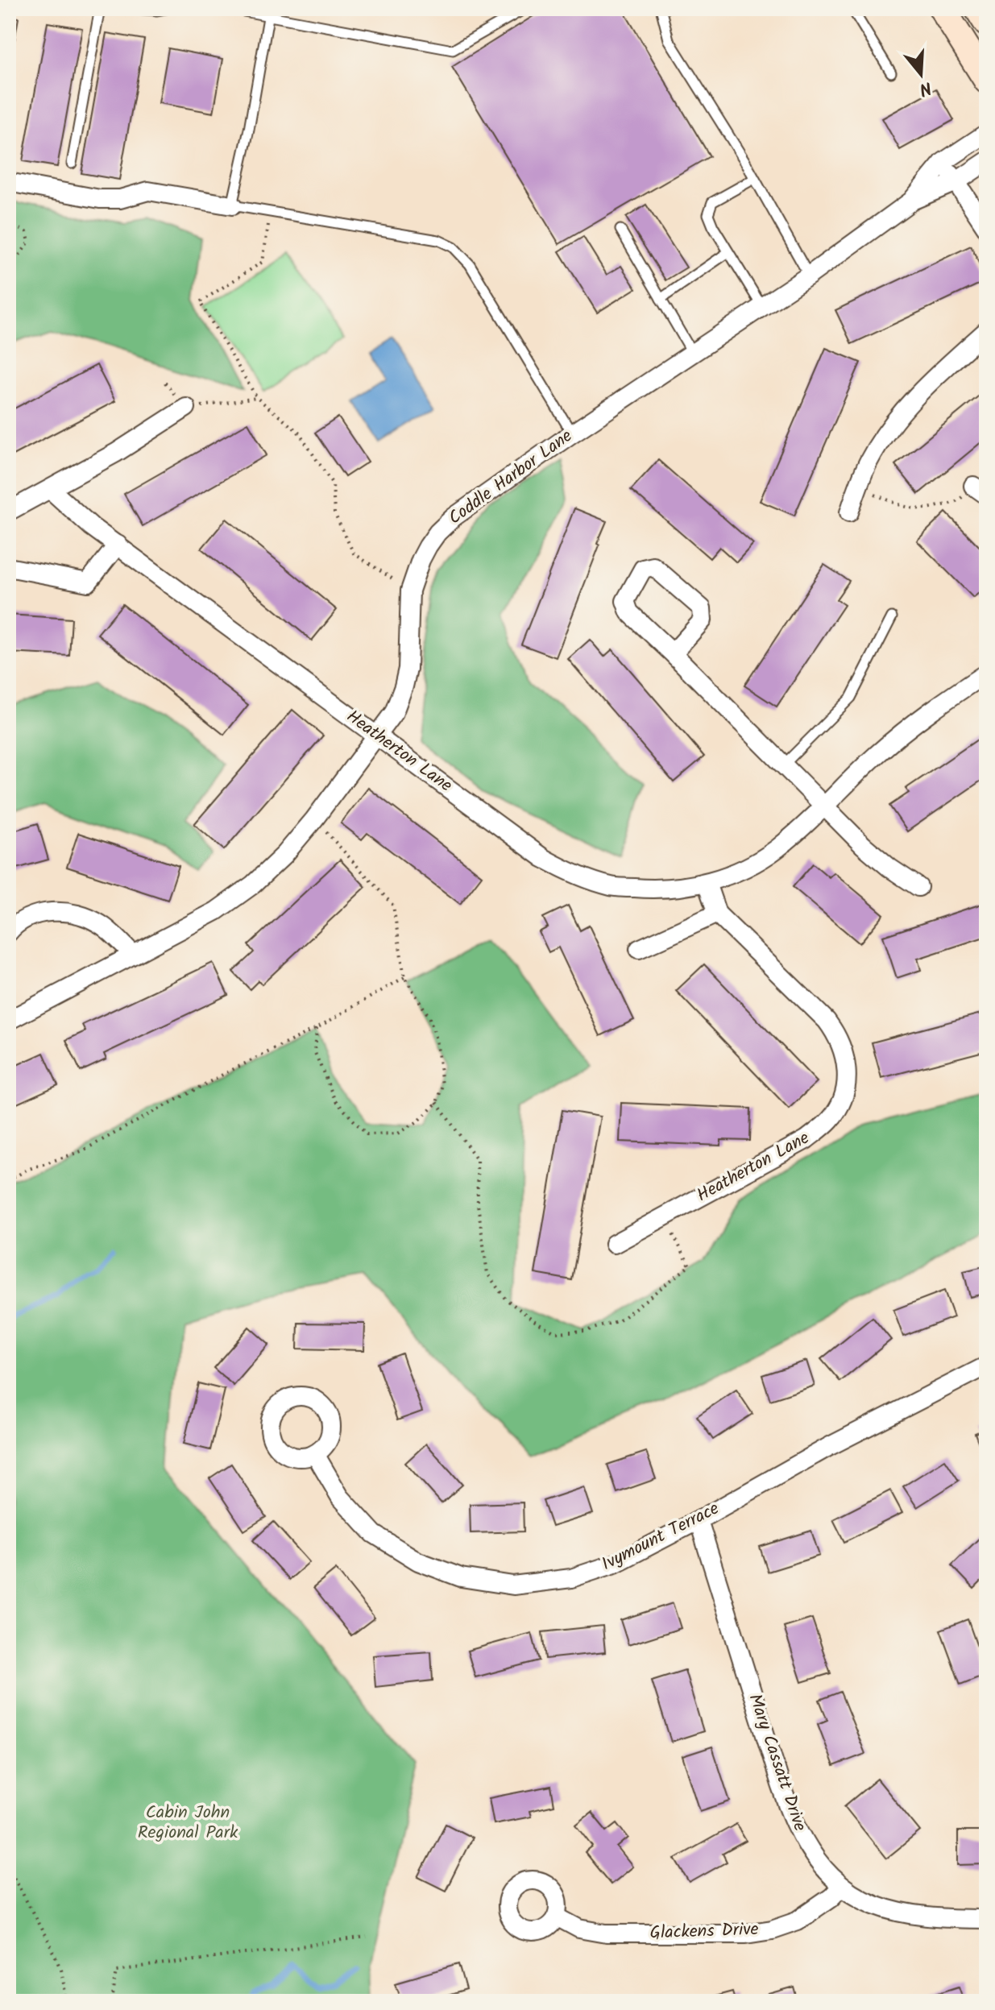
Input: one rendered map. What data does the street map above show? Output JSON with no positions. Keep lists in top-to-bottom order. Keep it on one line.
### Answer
{"streets":{"street":["Coddle Harbor Lane","Heatherton Lane","Ivymount Terrace","Mary Cassatt Drive","Glackens Drive"]},"crossings":[["Coddle Harbor Lane","Heatherton Lane"],["Ivymount Terrace","Mary Cassatt Drive"],["Mary Cassatt Drive","Glackens Drive"]],"parks":["Cabin John Regional Park"],"north":"bottom"}
